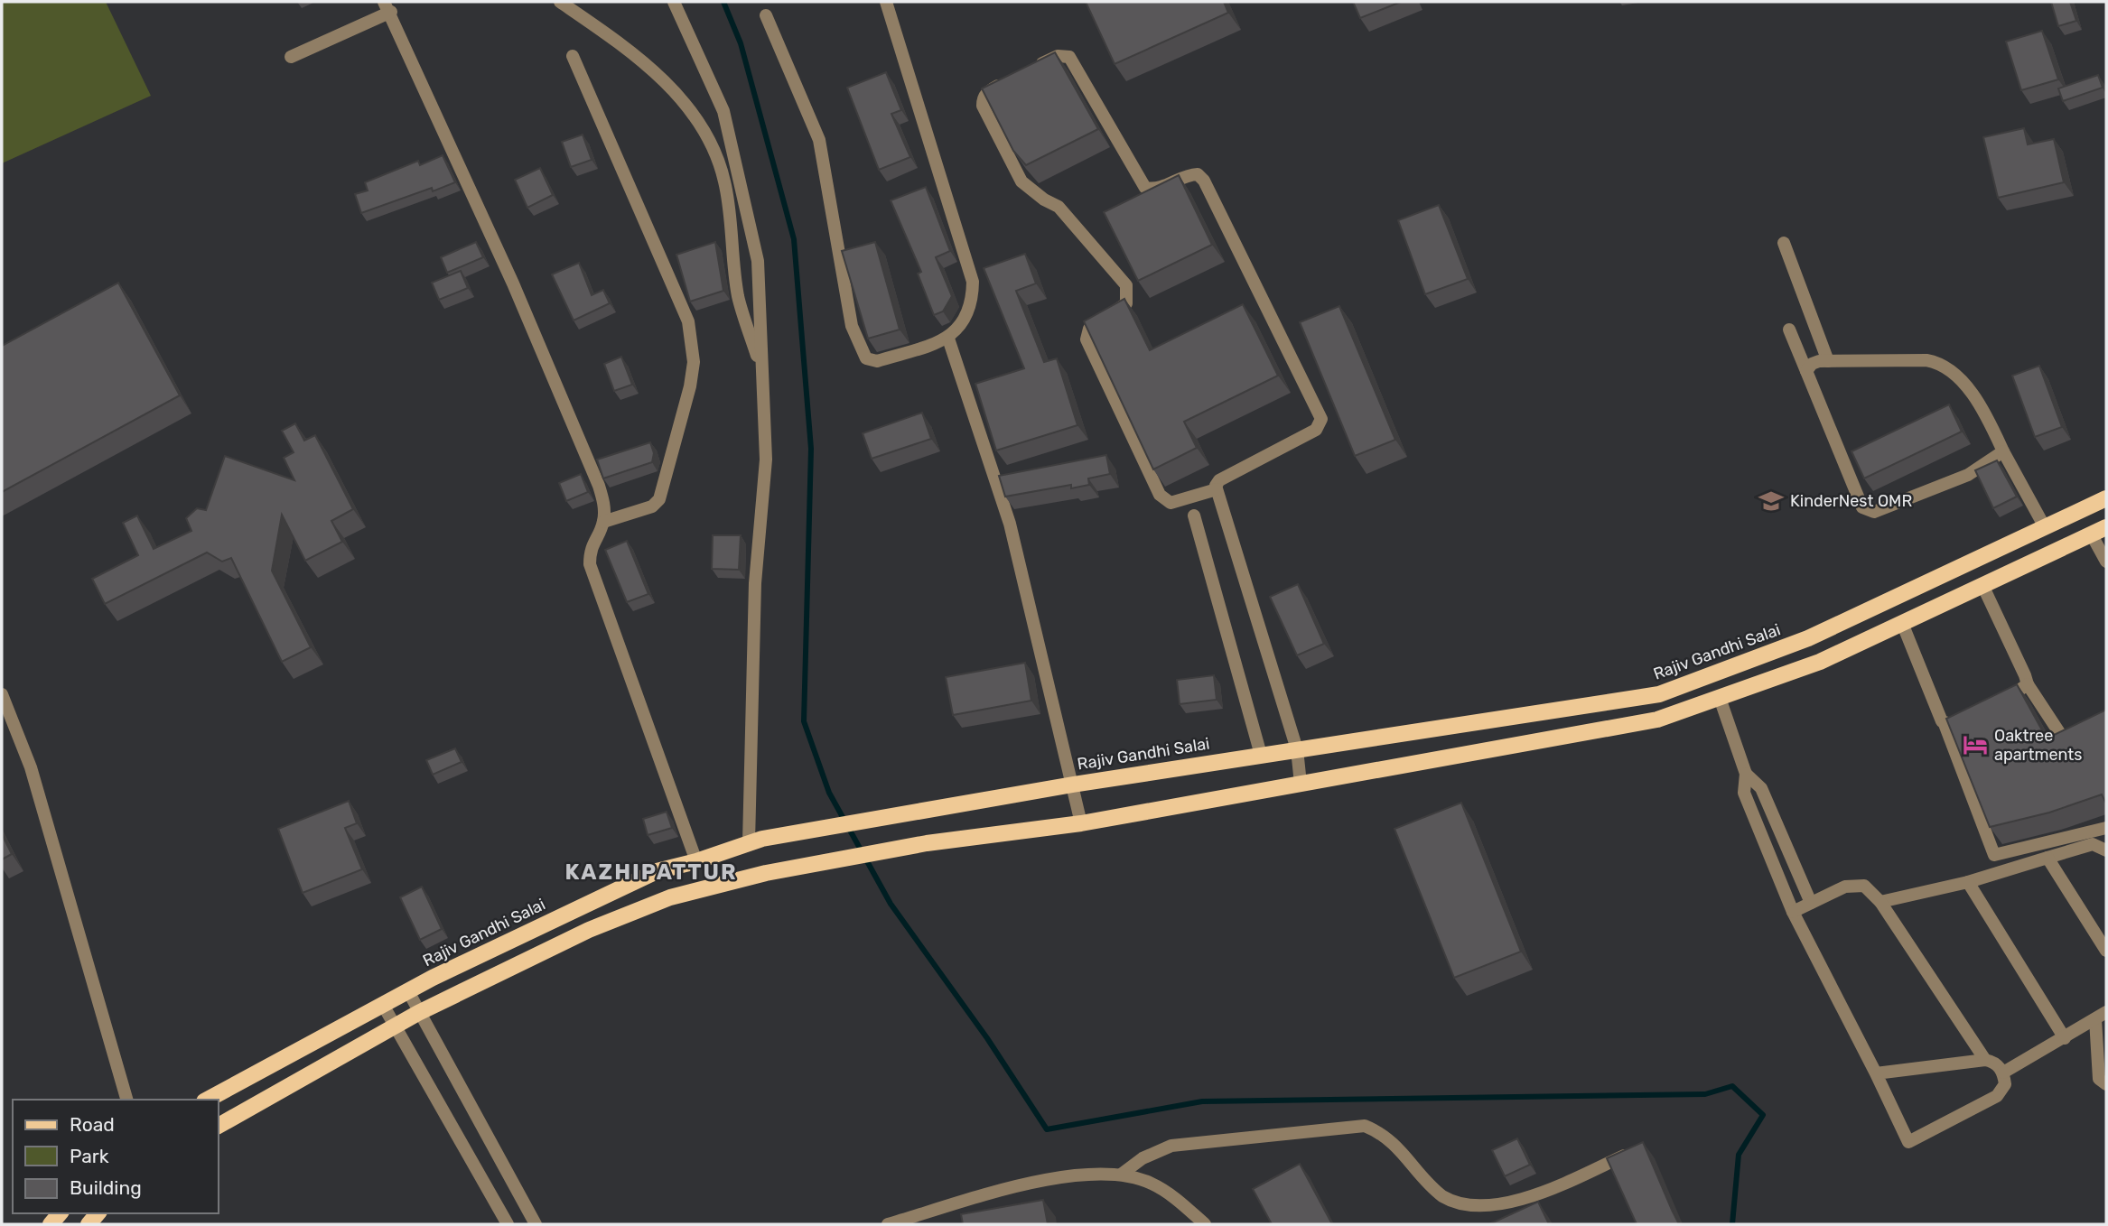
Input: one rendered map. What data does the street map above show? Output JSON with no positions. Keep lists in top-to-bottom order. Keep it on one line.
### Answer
{"streets":{"main road":["Rajiv Gandhi Salai"]},"districts":["KAZHIPATTUR"],"places":{"school or university":["KinderNest OMR"],"hotel":["Oaktree apartments"]},"legend":["Road","Park","Building"]}
